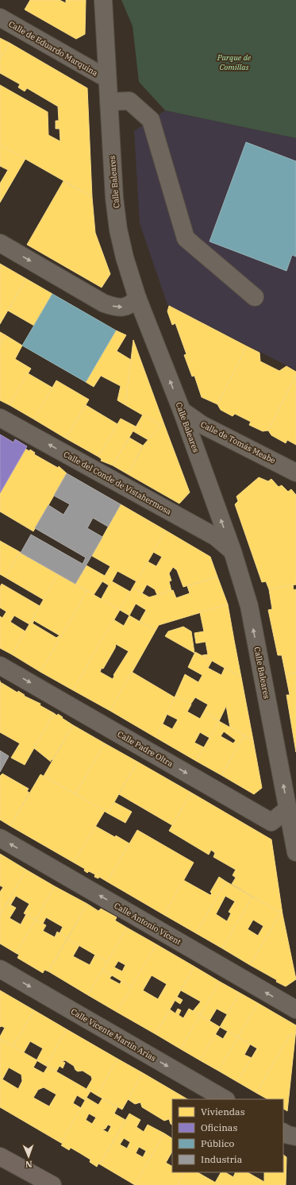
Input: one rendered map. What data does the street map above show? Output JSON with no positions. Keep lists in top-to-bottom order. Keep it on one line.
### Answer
{"streets":{"street":["Calle de Eduardo Marquina","Calle Baleares","Calle de Tomás Meabe","Calle del Conde de Vistahermosa","Calle Padre Oltra","Calle Antonio Vicent","Calle Vicente Martín Arias"]},"crossings":[["Calle de Eduardo Marquina","Calle Baleares"],["Calle Baleares","Calle de Tomás Meabe"],["Calle Baleares","Calle del Conde de Vistahermosa"],["Calle Baleares","Calle Padre Oltra"]],"one_way":["Calle Baleares","Calle del Conde de Vistahermosa","Calle Padre Oltra","Calle Antonio Vicent","Calle Vicente Martín Arias"],"parks":["Parque de Comillas"],"legend":["Viviendas","Oficinas","Público","Industria"],"north":"bottom"}
